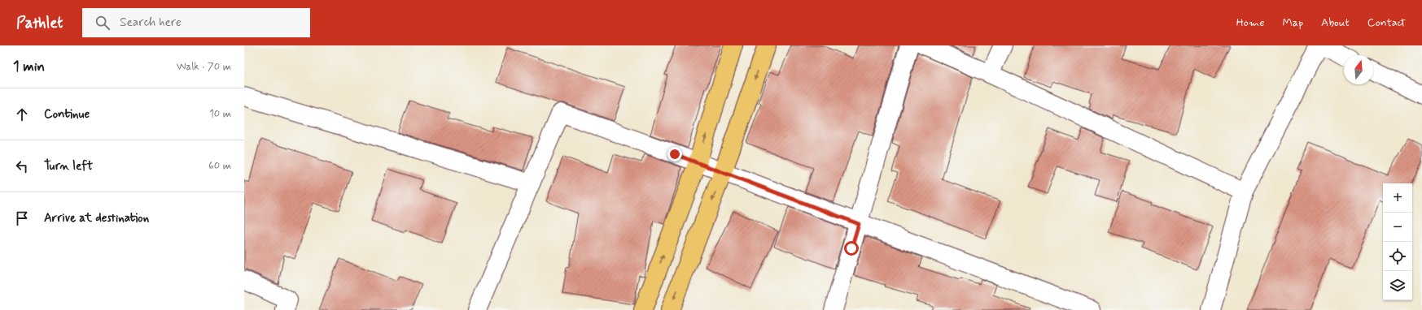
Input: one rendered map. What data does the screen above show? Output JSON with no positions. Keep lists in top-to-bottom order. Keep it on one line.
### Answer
{"north":"top","page":{"header":"Pathlet","search":"Search here","nav":["Home","Map","About","Contact"],"heading":["1 min","Walk · 70 m"],"list":[["Continue","10 m"],["Turn left","60 m"],"Arrive at destination"],"map_buttons":["+","−"]}}
